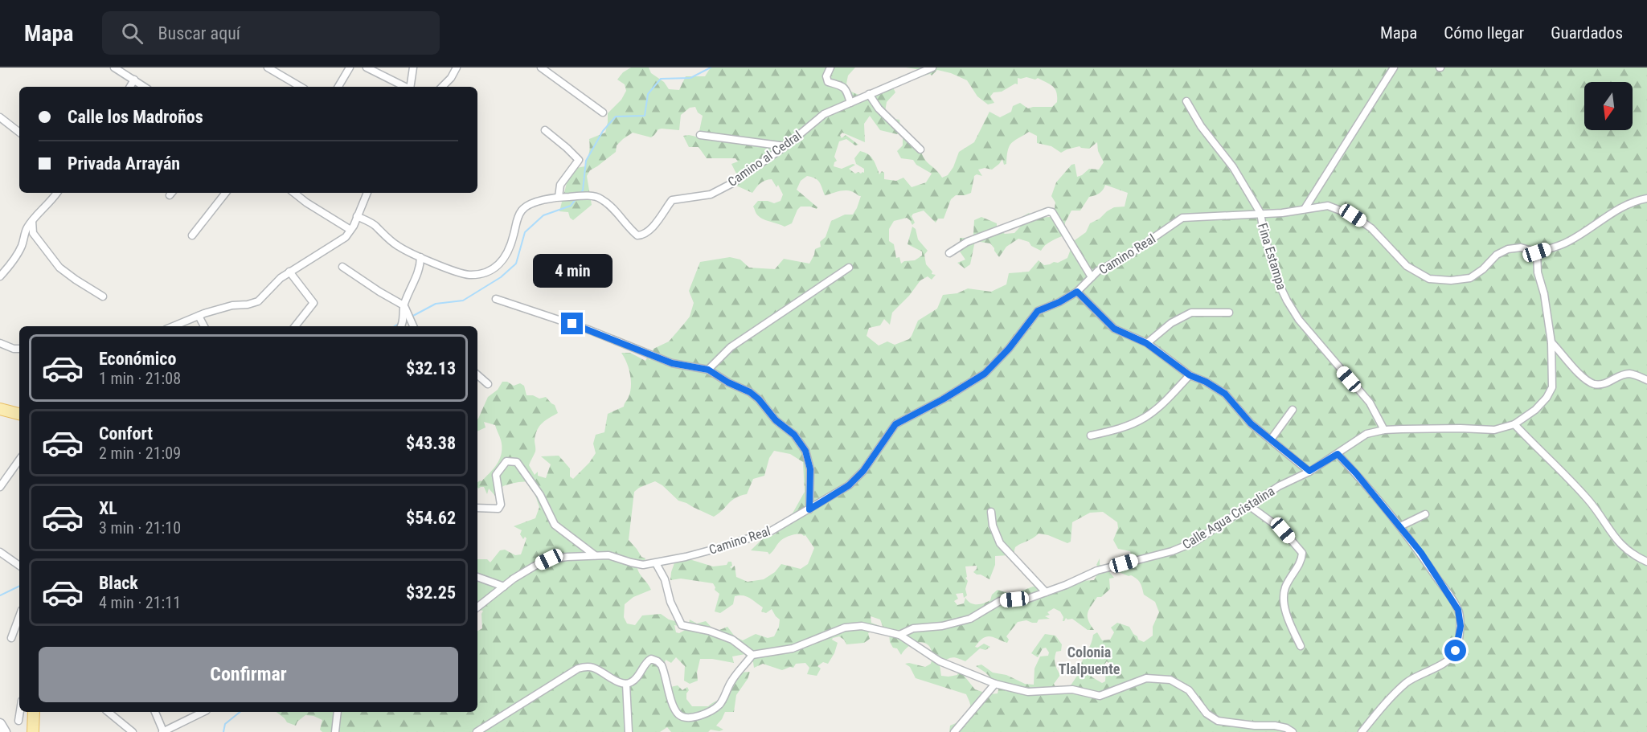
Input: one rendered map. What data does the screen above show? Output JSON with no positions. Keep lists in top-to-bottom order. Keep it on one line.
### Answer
{"streets":{"street":["Camino al Cedral","Camino Real","Fina Estampa","Calle Agua Cristalina"]},"crossings":[["Camino Real","Fina Estampa"],["Camino Real","Calle Agua Cristalina"],["Fina Estampa","Calle Agua Cristalina"]],"districts":["Colonia Tlalpuente"],"north":"bottom","page":{"header":"Mapa","search":"Buscar aquí","nav":["Mapa","Cómo llegar","Guardados"],"banner":["Calle los Madroños","Privada Arrayán"],"bubble":"4 min","list":[{"name":"Económico","note":"1 min · 21:08","value":"$32.13"},{"name":"Confort","note":"2 min · 21:09","value":"$43.38"},{"name":"XL","note":"3 min · 21:10","value":"$54.62"},{"name":"Black","note":"4 min · 21:11","value":"$32.25"}],"buttons":"Confirmar"}}
